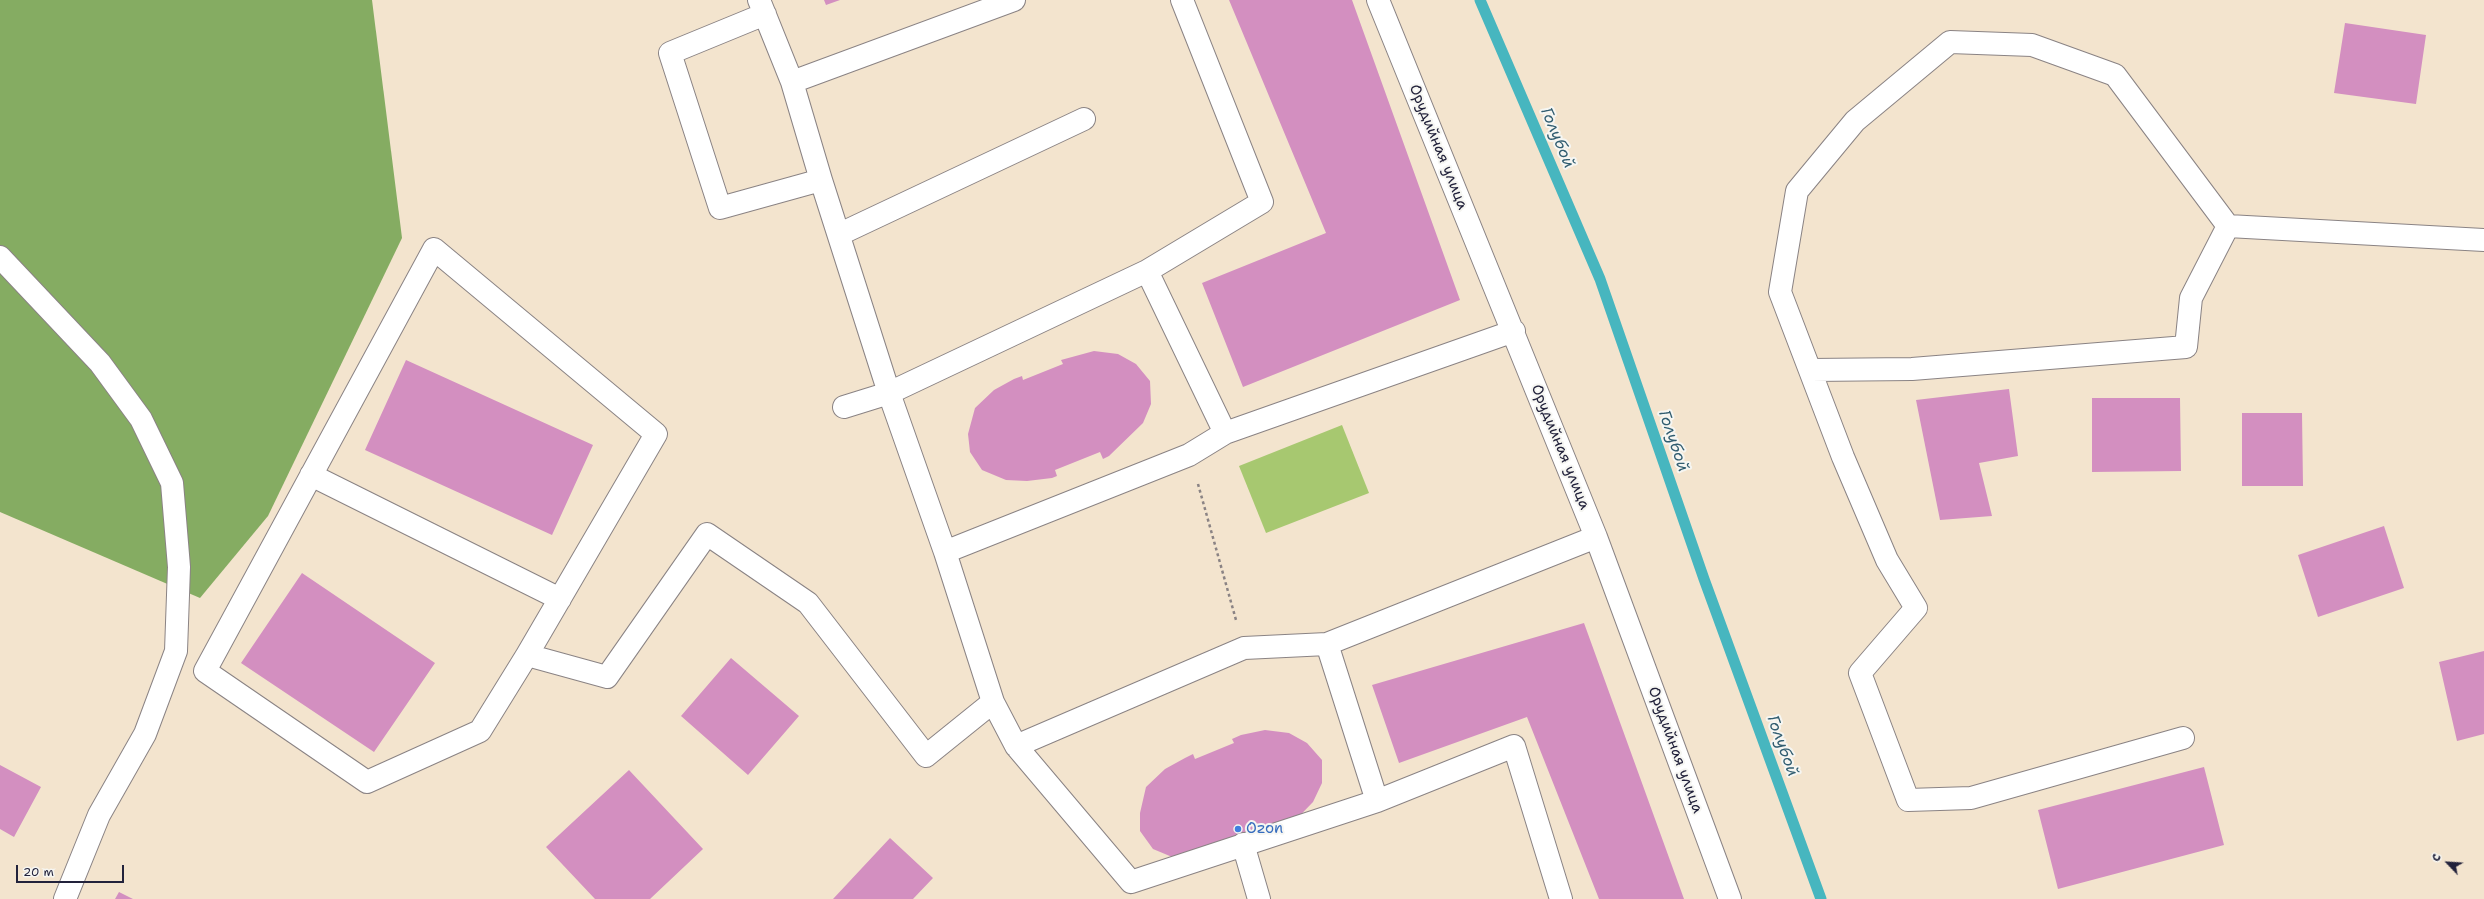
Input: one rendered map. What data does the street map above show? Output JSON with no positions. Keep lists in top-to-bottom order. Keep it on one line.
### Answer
{"streets":{"street":["Орудийная улица"]},"water":["Голубой"],"places":["Ozon"],"scale_bar":"20 m","north":"top left"}
